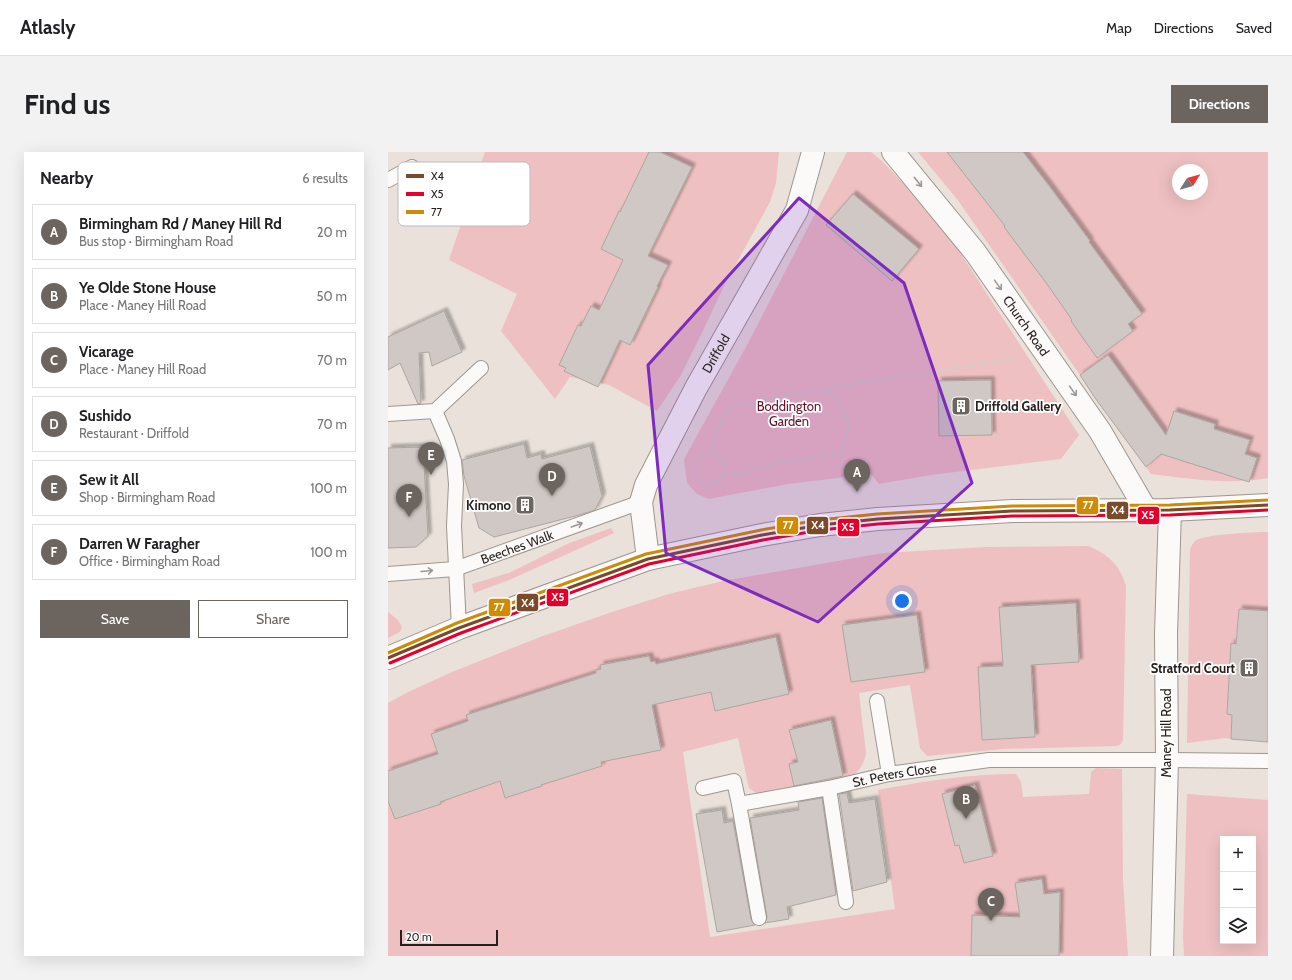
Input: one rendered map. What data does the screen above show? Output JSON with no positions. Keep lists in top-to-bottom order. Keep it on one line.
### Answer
{"streets":{"street":["Church Road","Driffold","Maney Hill Road"],"lane":["Beeches Walk","St. Peters Close"]},"crossings":[["Driffold","Beeches Walk"],["Maney Hill Road","St. Peters Close"]],"one_way":["Church Road","Beeches Walk"],"parks":["Boddington Garden"],"places":{"building":["Driffold Gallery","Kimono","Stratford Court"]},"lines":["transit line 77","transit line X4","transit line X5"],"legend":["X4","X5","77"],"scale_bar":"20 m","north":"top right","page":{"header":"Atlasly","nav":["Map","Directions","Saved"],"buttons":["Directions",["Save","Share"]],"title":"Find us","heading":["Nearby","6 results"],"list":[{"mark":"A","name":"Birmingham Rd / Maney Hill Rd","note":"Bus stop · Birmingham Road","value":"20 m"},{"mark":"B","name":"Ye Olde Stone House","note":"Place · Maney Hill Road","value":"50 m"},{"mark":"C","name":"Vicarage","note":"Place · Maney Hill Road","value":"70 m"},{"mark":"D","name":"Sushido","note":"Restaurant · Driffold","value":"70 m"},{"mark":"E","name":"Sew it All","note":"Shop · Birmingham Road","value":"100 m"},{"mark":"F","name":"Darren W Faragher","note":"Office · Birmingham Road","value":"100 m"}],"pins":["E","A","D","F","B","C"],"map_buttons":["+","−"],"scale":"20 m"}}
